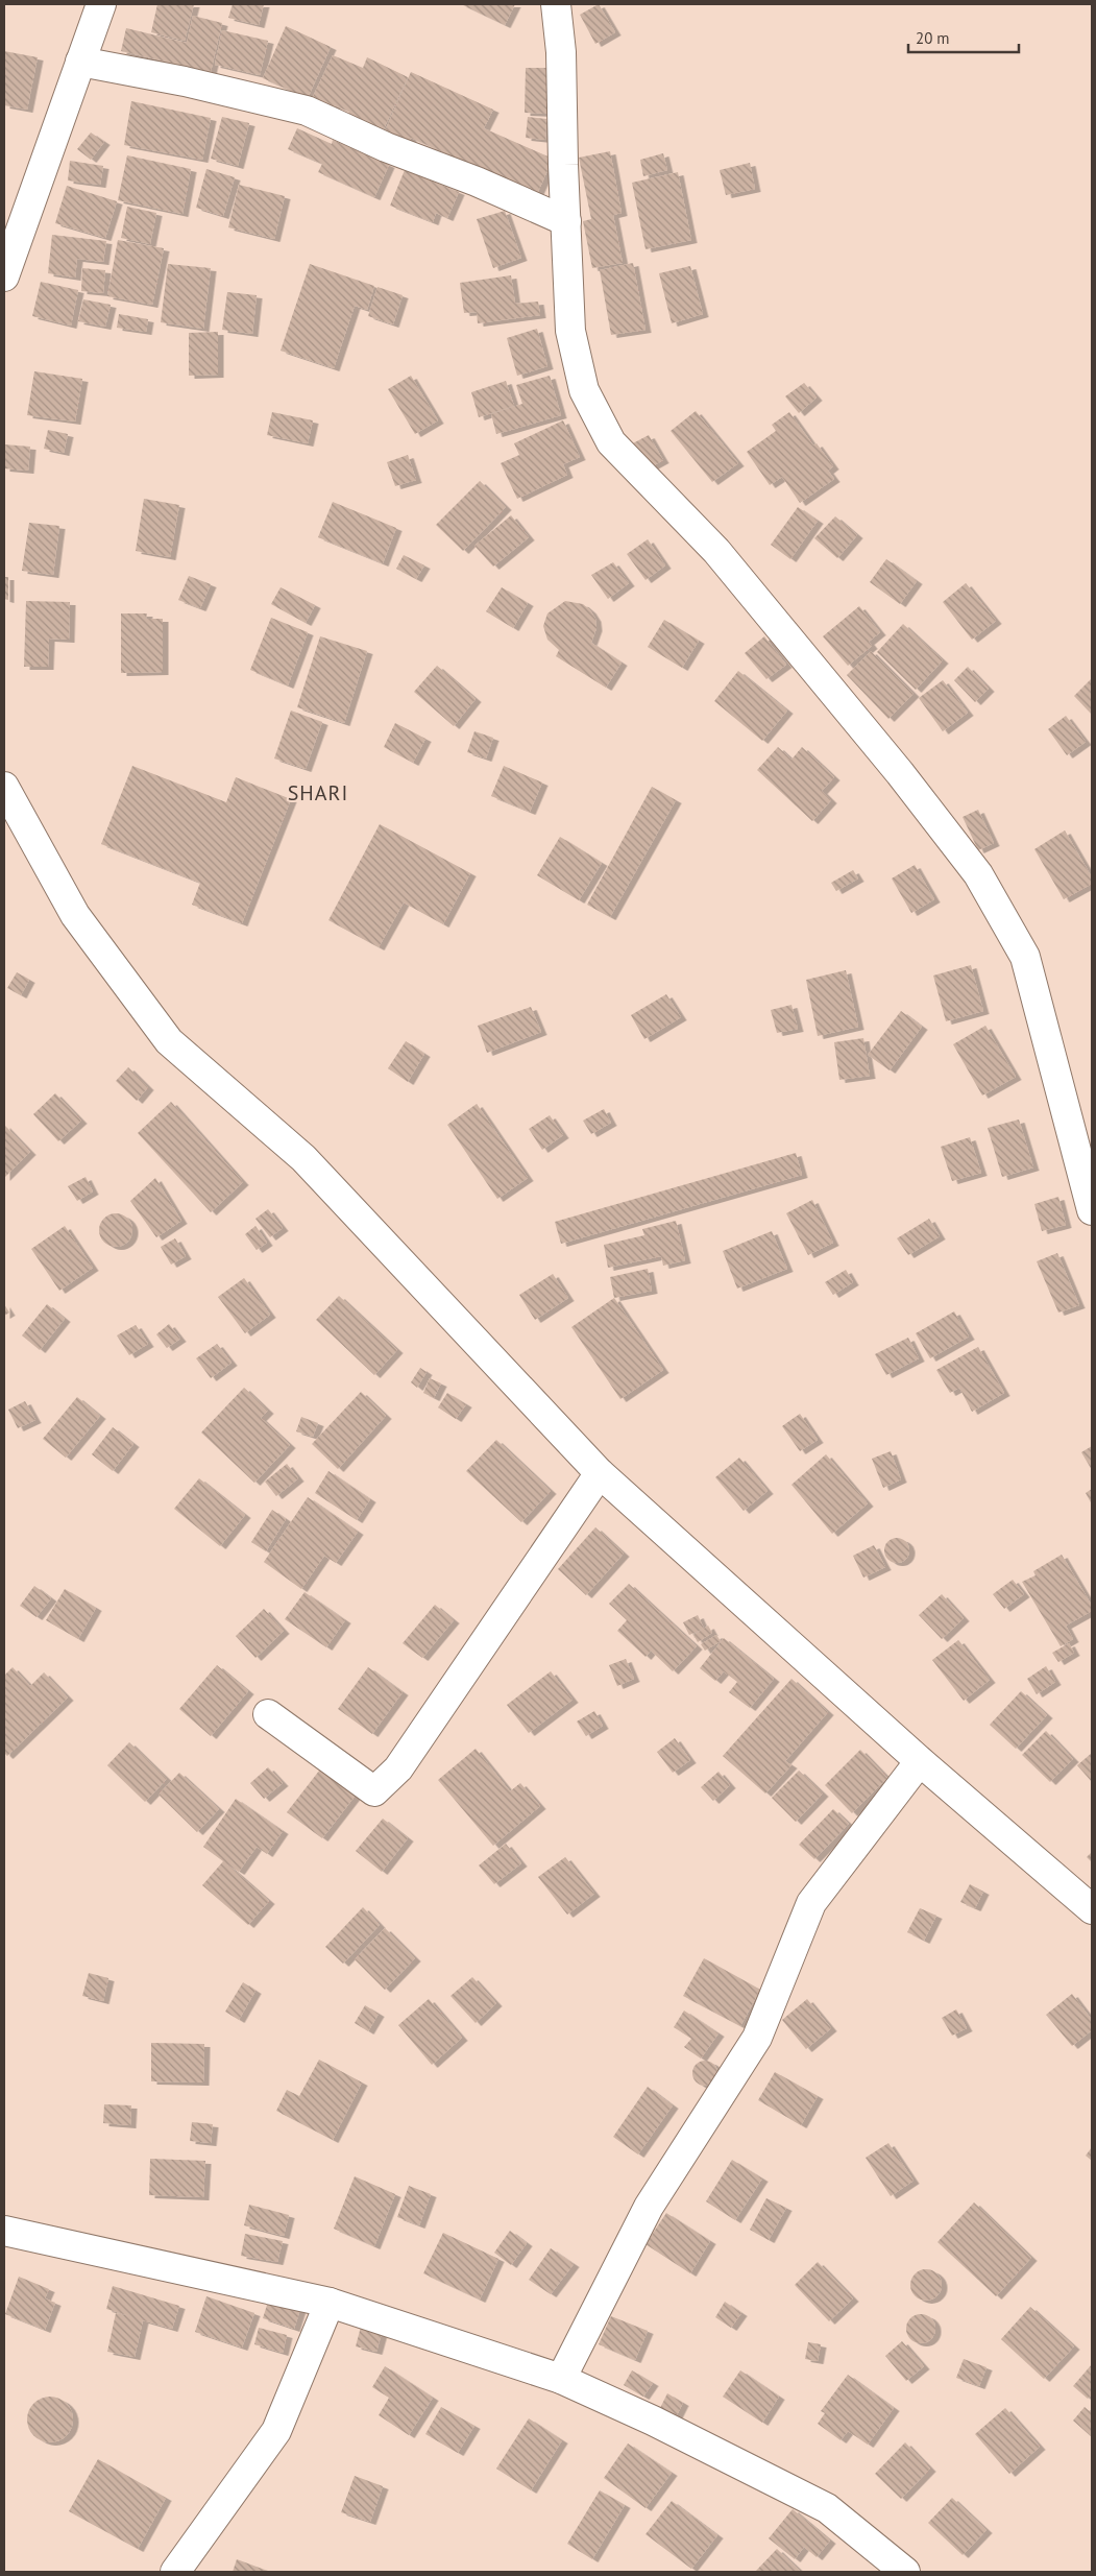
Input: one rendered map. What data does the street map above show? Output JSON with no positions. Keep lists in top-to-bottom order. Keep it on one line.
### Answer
{"districts":["SHARI"],"scale_bar":"20 m"}
